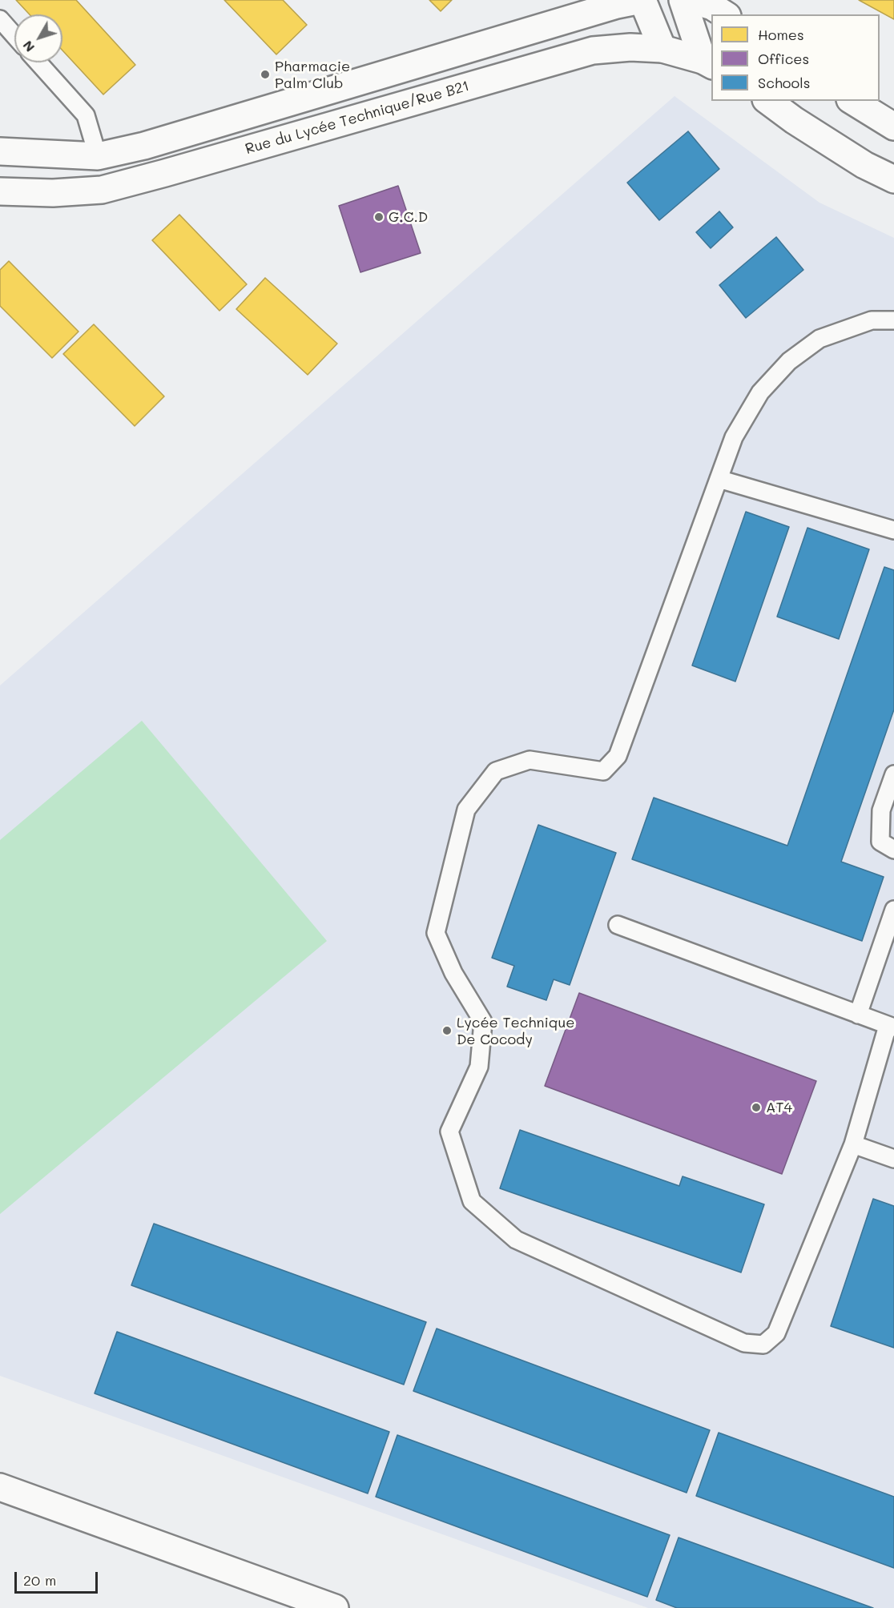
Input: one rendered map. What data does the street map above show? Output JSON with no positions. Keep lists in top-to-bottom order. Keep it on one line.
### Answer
{"streets":{"street":["Rue du Lycée Technique/Rue B21"]},"places":["Pharmacie Palm Club","G.C.D","Lycée Technique De Cocody","AT4"],"legend":["Homes","Offices","Schools"],"scale_bar":"20 m","north":"bottom left"}
